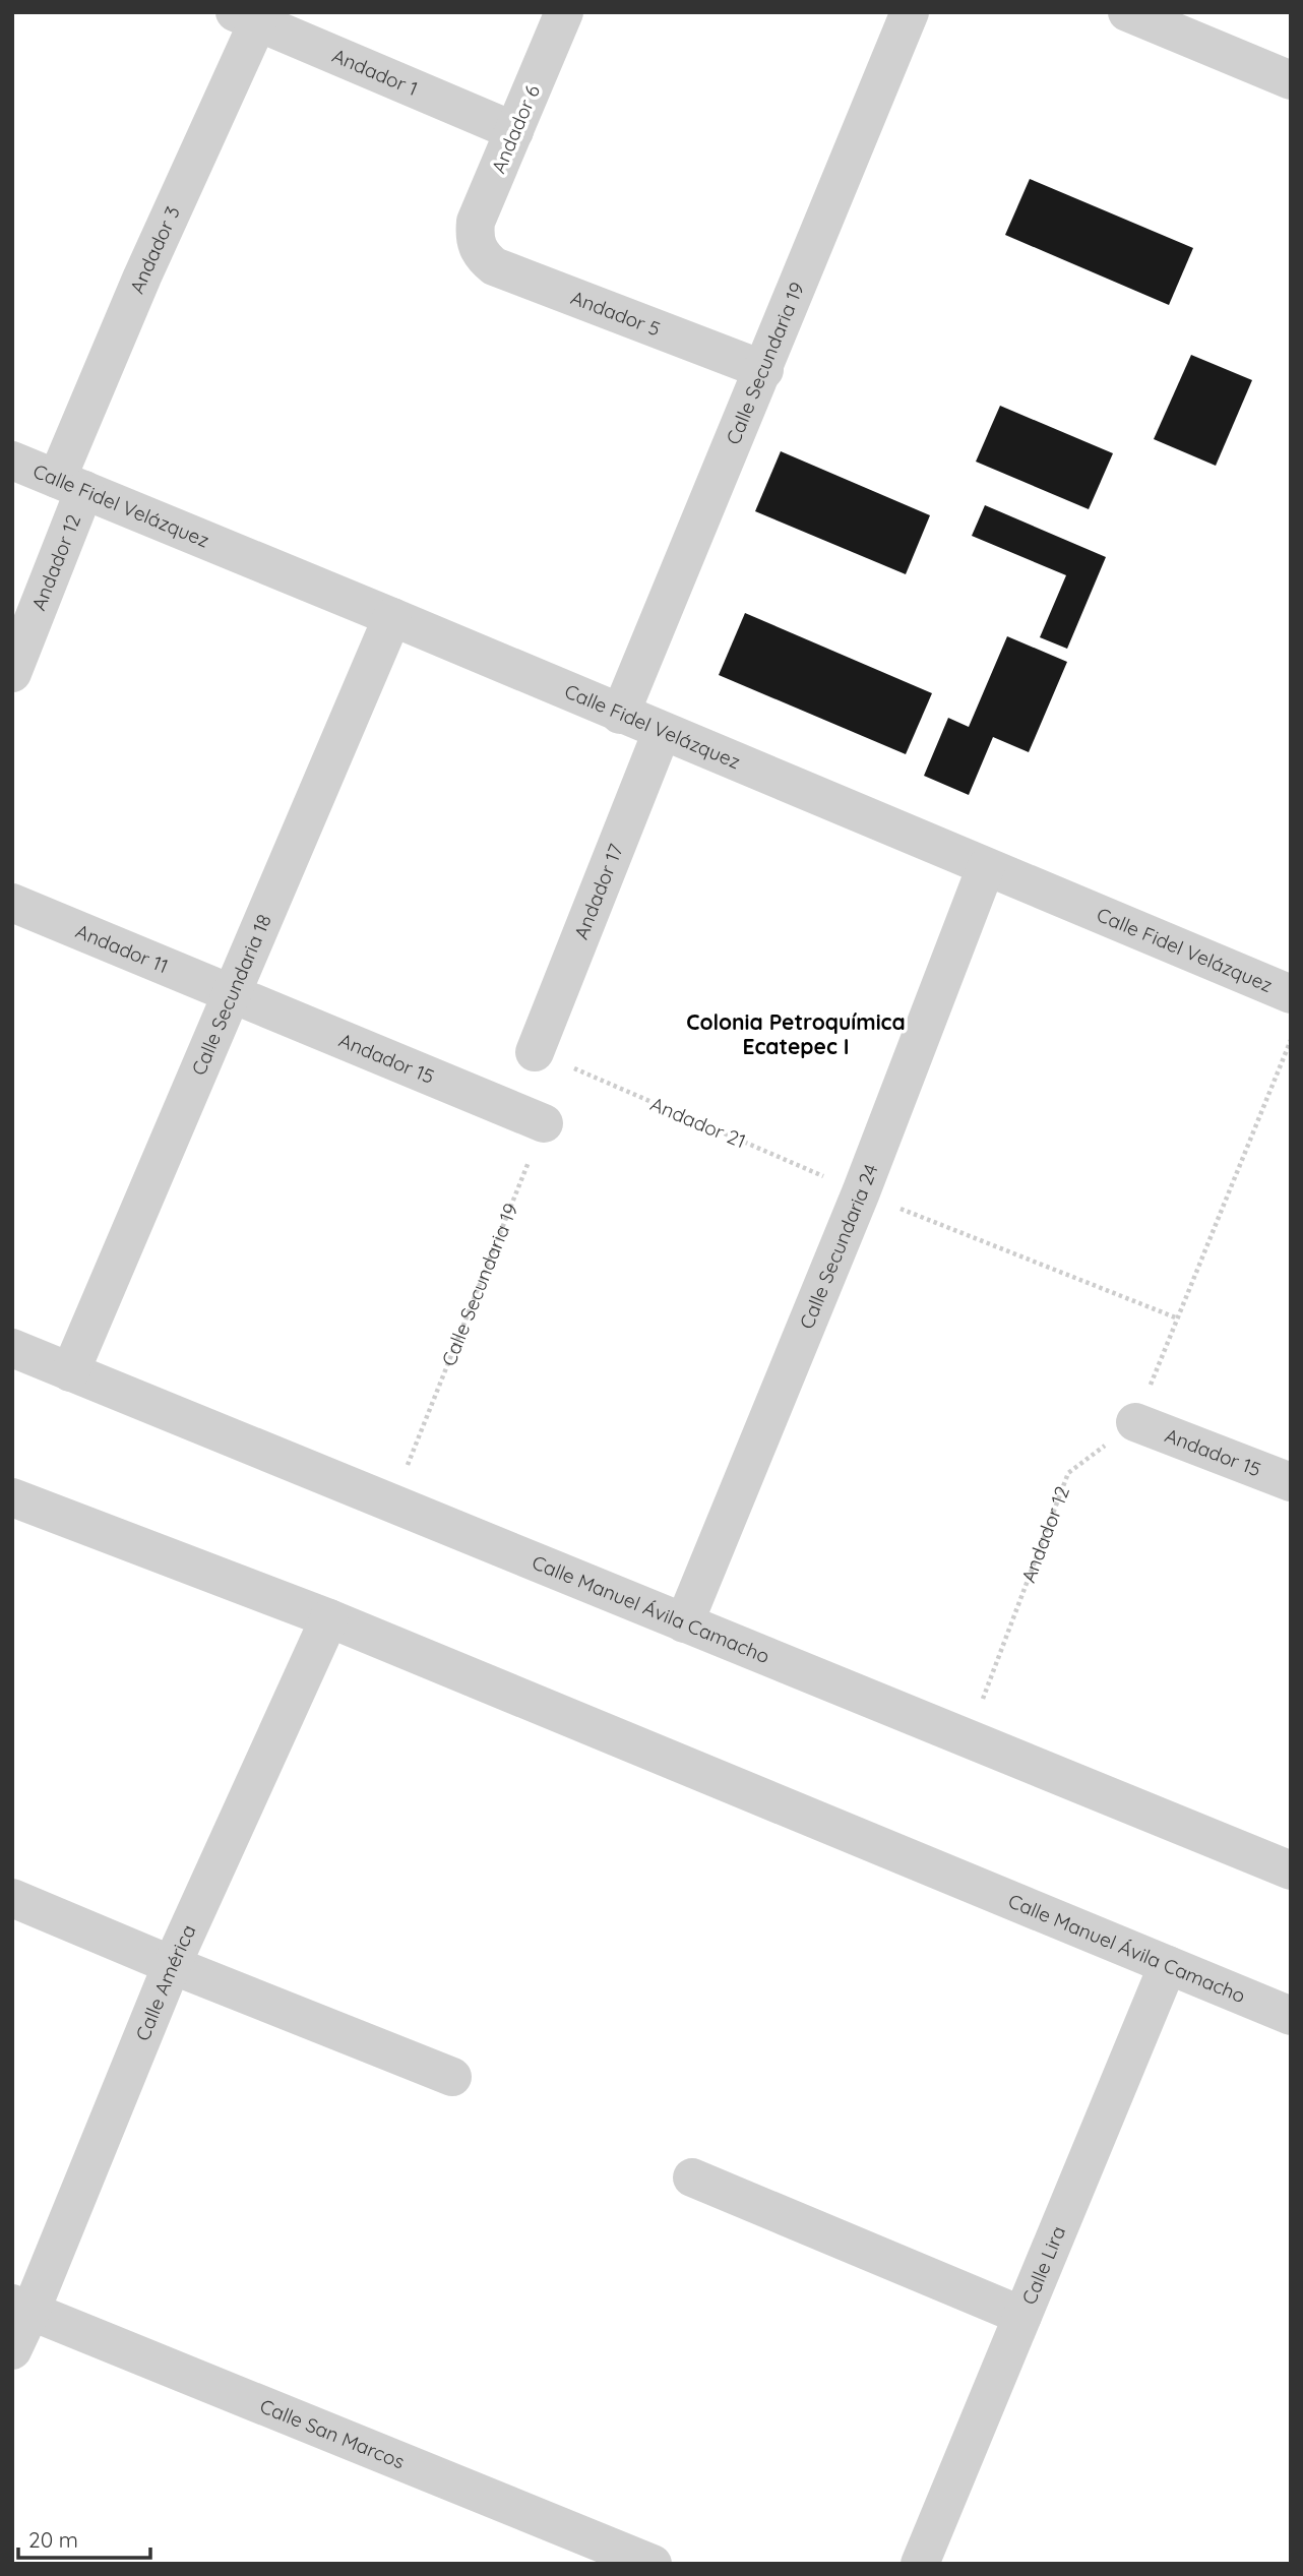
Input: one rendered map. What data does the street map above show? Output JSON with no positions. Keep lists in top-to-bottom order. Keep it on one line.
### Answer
{"streets":{"street":["Andador 1","Andador 6","Andador 3","Andador 5","Calle Secundaria 19","Calle Fidel Velázquez","Andador 12","Andador 17","Andador 11","Calle Secundaria 18","Andador 15","Calle Secundaria 24","Calle Manuel Ávila Camacho","Calle América","Calle Lira","Calle San Marcos"],"path":["Andador 21"]},"crossings":[["Andador 1","Andador 6"],["Andador 1","Andador 3"],["Andador 6","Andador 5"],["Andador 3","Calle Fidel Velázquez"],["Andador 3","Andador 12"],["Andador 5","Calle Secundaria 19"],["Calle Secundaria 19","Calle Fidel Velázquez"],["Calle Secundaria 19","Andador 15"],["Calle Secundaria 19","Calle Manuel Ávila Camacho"],["Calle Fidel Velázquez","Andador 12"],["Calle Fidel Velázquez","Andador 17"],["Calle Fidel Velázquez","Calle Secundaria 18"],["Calle Fidel Velázquez","Calle Secundaria 24"],["Andador 12","Andador 15"],["Andador 12","Calle Manuel Ávila Camacho"],["Andador 17","Andador 21"],["Andador 11","Calle Secundaria 18"],["Andador 11","Andador 15"],["Calle Secundaria 18","Andador 15"],["Calle Secundaria 18","Calle Manuel Ávila Camacho"],["Andador 21","Calle Secundaria 24"],["Calle Secundaria 24","Calle Manuel Ávila Camacho"],["Calle Manuel Ávila Camacho","Calle América"],["Calle Manuel Ávila Camacho","Calle Lira"],["Calle América","Calle San Marcos"]],"districts":["Colonia Petroquímica Ecatepec I"],"scale_bar":"20 m"}
